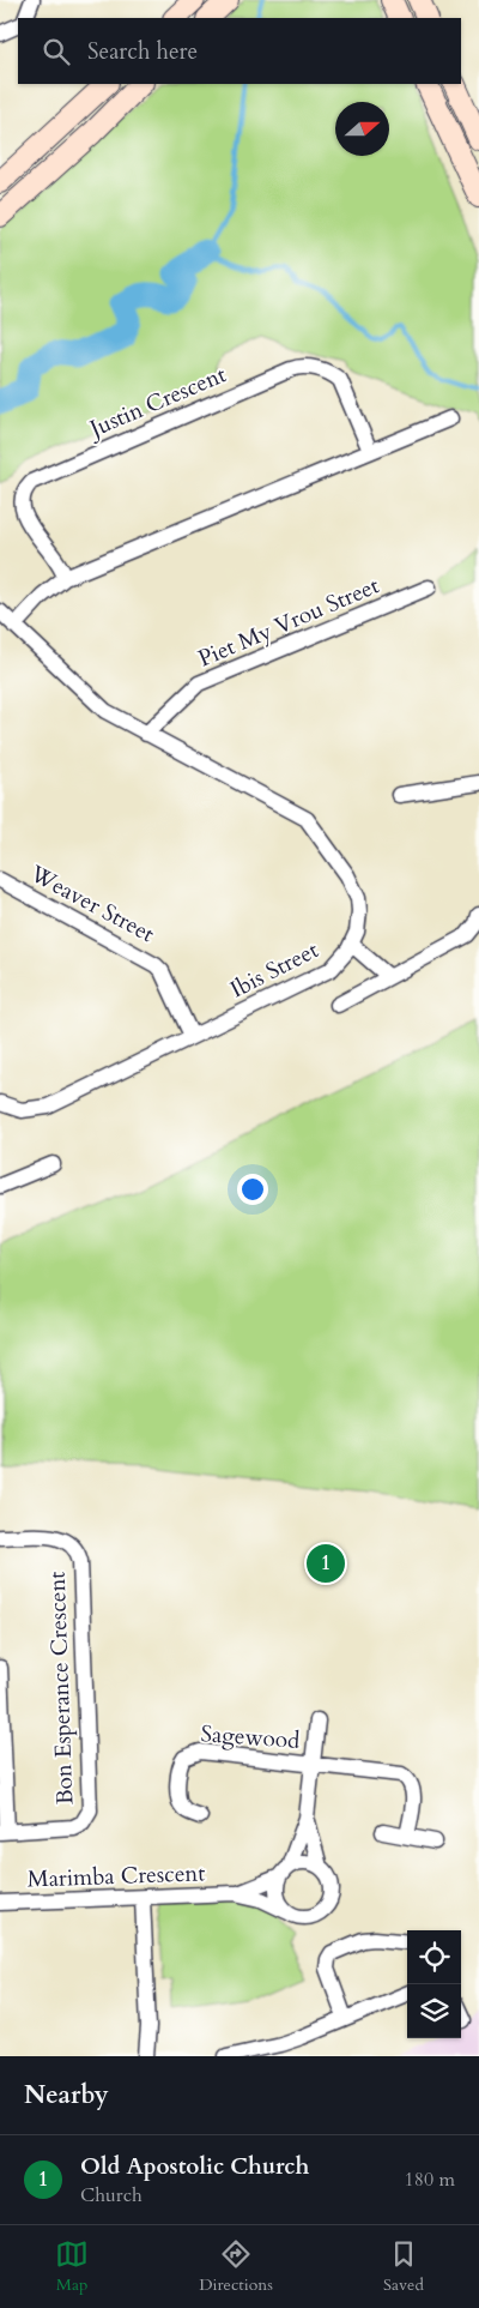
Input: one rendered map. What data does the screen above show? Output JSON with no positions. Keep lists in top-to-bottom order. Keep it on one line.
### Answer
{"streets":{"street":["Justin Crescent","Piet My Vrou Street","Weaver Street","Ibis Street","Bon Esperance Crescent","Sagewood","Marimba Crescent"]},"crossings":[["Piet My Vrou Street","Ibis Street"],["Weaver Street","Ibis Street"]],"north":"right","page":{"search":"Search here","pins":"1","heading":"Nearby","list":[{"mark":"1","name":"Old Apostolic Church","note":"Church","value":"180 m"}],"nav":["Map","Directions","Saved"]}}
